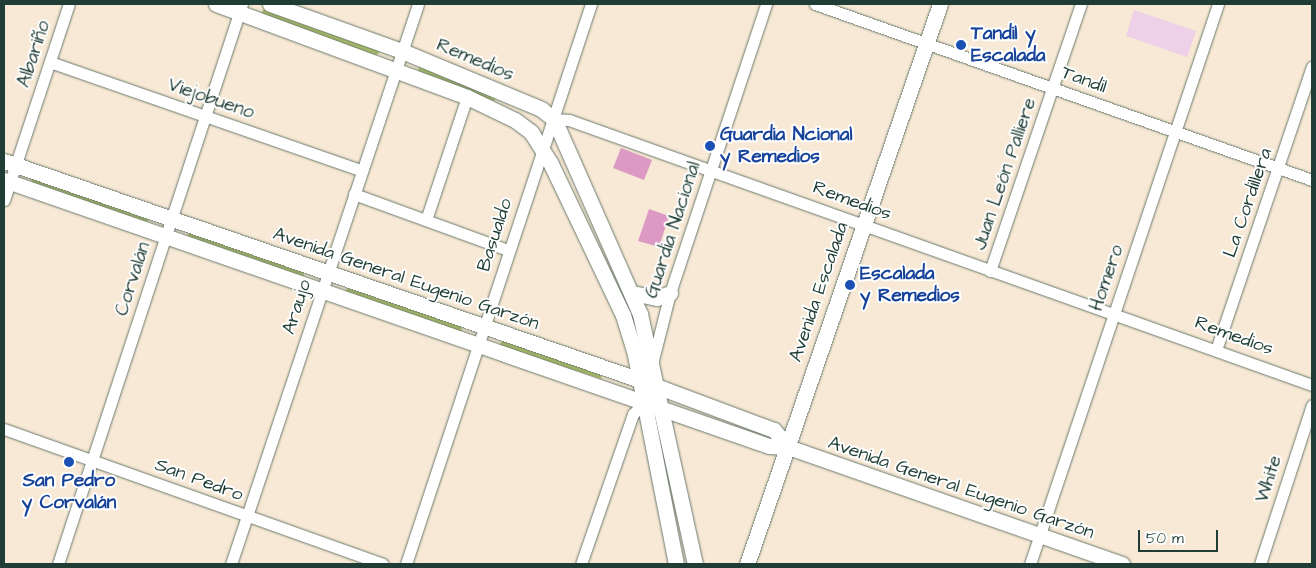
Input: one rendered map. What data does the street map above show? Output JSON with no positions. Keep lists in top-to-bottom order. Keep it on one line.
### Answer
{"streets":{"street":["Albariño","Remedios","Tandil","Viejobueno","Juan León Palliere","La Cordillera","Guardia Nacional","Basualdo","Homero","Corvalán","Avenida General Eugenio Garzón","Avenida Escalada","Araujo","White","San Pedro"]},"crossings":[["Albariño","Viejobueno"],["Albariño","Avenida General Eugenio Garzón"],["Remedios","Juan León Palliere"],["Remedios","La Cordillera"],["Remedios","Guardia Nacional"],["Remedios","Basualdo"],["Remedios","Homero"],["Remedios","Corvalán"],["Remedios","Avenida General Eugenio Garzón"],["Remedios","Avenida Escalada"],["Remedios","Araujo"],["Tandil","Juan León Palliere"],["Tandil","La Cordillera"],["Tandil","Homero"],["Tandil","Avenida Escalada"],["Viejobueno","Corvalán"],["Viejobueno","Araujo"],["Guardia Nacional","Avenida General Eugenio Garzón"],["Basualdo","Avenida General Eugenio Garzón"],["Homero","Avenida General Eugenio Garzón"],["Corvalán","Avenida General Eugenio Garzón"],["Corvalán","San Pedro"],["Avenida General Eugenio Garzón","Avenida Escalada"],["Avenida General Eugenio Garzón","Araujo"],["Araujo","San Pedro"]],"places":["Tandil y Escalada","Guardia Ncional y Remedios","Escalada y Remedios","San Pedro y Corvalán"],"scale_bar":"50 m"}
